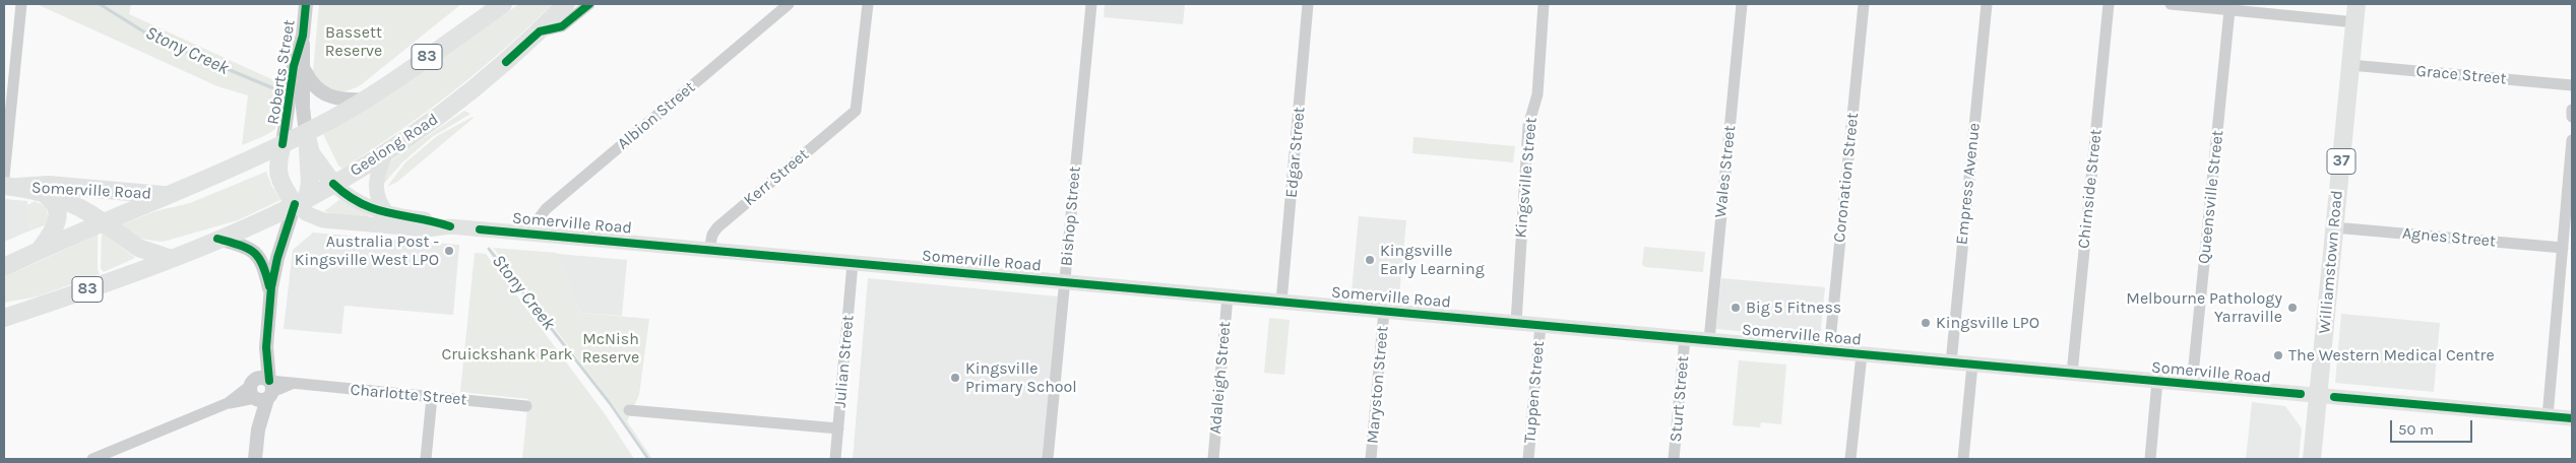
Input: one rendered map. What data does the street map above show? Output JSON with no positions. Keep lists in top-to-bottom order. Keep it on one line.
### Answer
{"streets":{"main road":["83","Geelong Road","37","Somerville Road","Williamstown Road"],"street":["Roberts Street","Grace Street","Albion Street","Edgar Street","Wales Street","Kerr Street","Kingsville Street","Coronation Street","Empress Avenue","Chirnside Street","Queensville Street","Bishop Street","Agnes Street","Julian Street","Adaleigh Street","Maryston Street","Tuppen Street","Charlotte Street","Sturt Street"]},"crossings":[["83","Roberts Street"],["83","Somerville Road"],["Grace Street","Williamstown Road"],["Albion Street","Somerville Road"],["Geelong Road","Somerville Road"],["Edgar Street","Somerville Road"],["Wales Street","Somerville Road"],["Kerr Street","Somerville Road"],["Kingsville Street","Somerville Road"],["Coronation Street","Somerville Road"],["Empress Avenue","Somerville Road"],["Chirnside Street","Somerville Road"],["Somerville Road","Queensville Street"],["Somerville Road","Bishop Street"],["Somerville Road","Williamstown Road"],["Somerville Road","Julian Street"],["Somerville Road","Adaleigh Street"],["Somerville Road","Maryston Street"],["Somerville Road","Tuppen Street"],["Somerville Road","Sturt Street"],["Agnes Street","Williamstown Road"]],"water":["Stony Creek"],"parks":["Bassett Reserve","McNish Reserve","Cruickshank Park"],"places":["Australia Post - Kingsville West LPO","Kingsville Early Learning","Big 5 Fitness","Melbourne Pathology Yarraville","Kingsville LPO","The Western Medical Centre","Kingsville Primary School"],"scale_bar":"50 m"}
